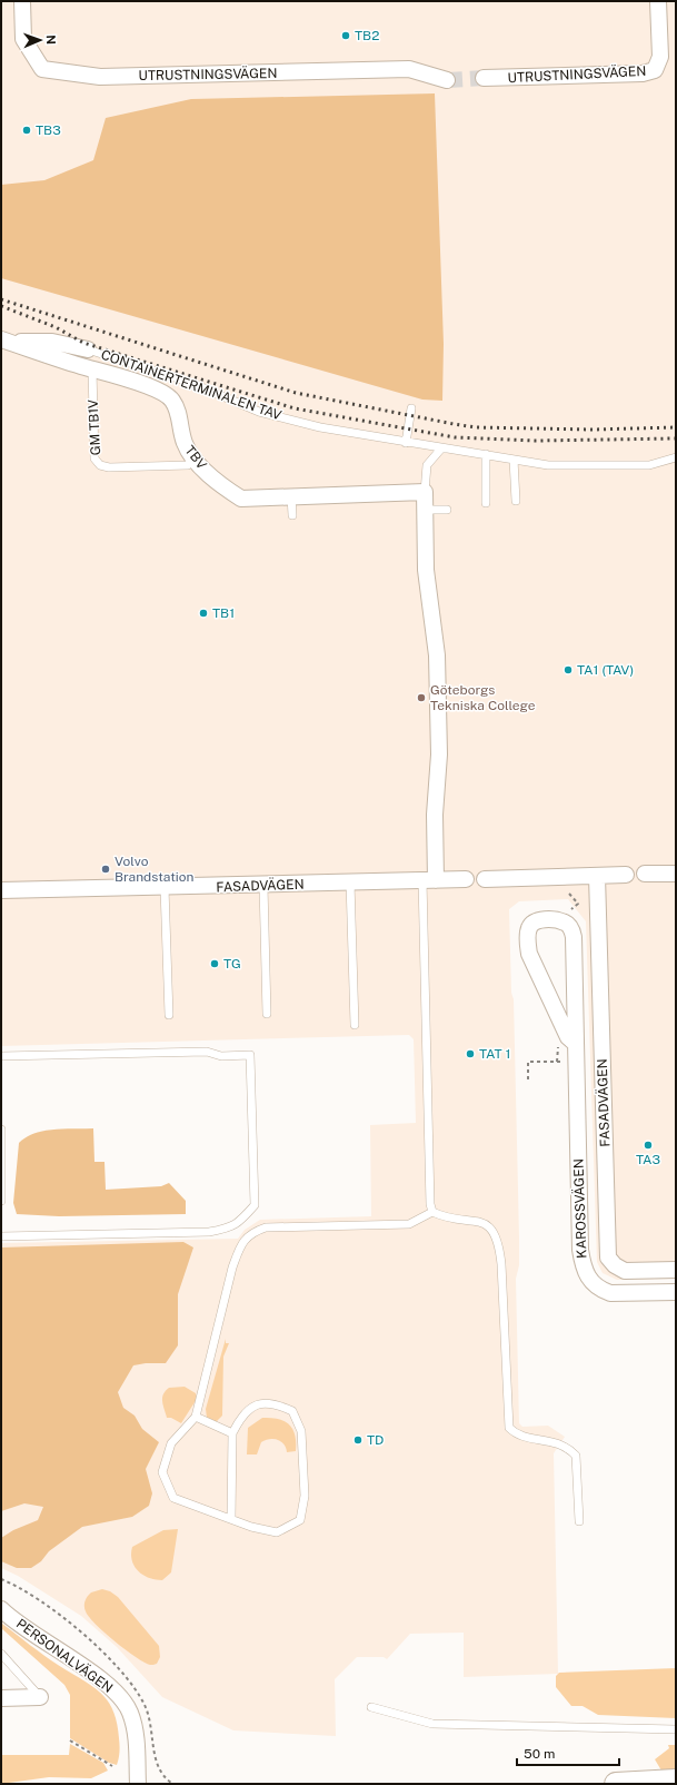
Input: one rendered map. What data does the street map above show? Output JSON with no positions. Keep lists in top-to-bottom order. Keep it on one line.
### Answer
{"streets":{"street":["UTRUSTNINGSVÄGEN","CONTAINERTERMINALEN TAV","TBV","FASADVÄGEN","KAROSSVÄGEN","PERSONALVÄGEN"],"lane":["GM TB1V"]},"crossings":[["CONTAINERTERMINALEN TAV","TBV"],["GM TB1V","TBV"]],"places":["TB2","TB3","TB1","TA1 (TAV)","Göteborgs Tekniska College","Volvo Brandstation","TG","TAT 1","TA3","TD"],"scale_bar":"50 m","north":"right"}
